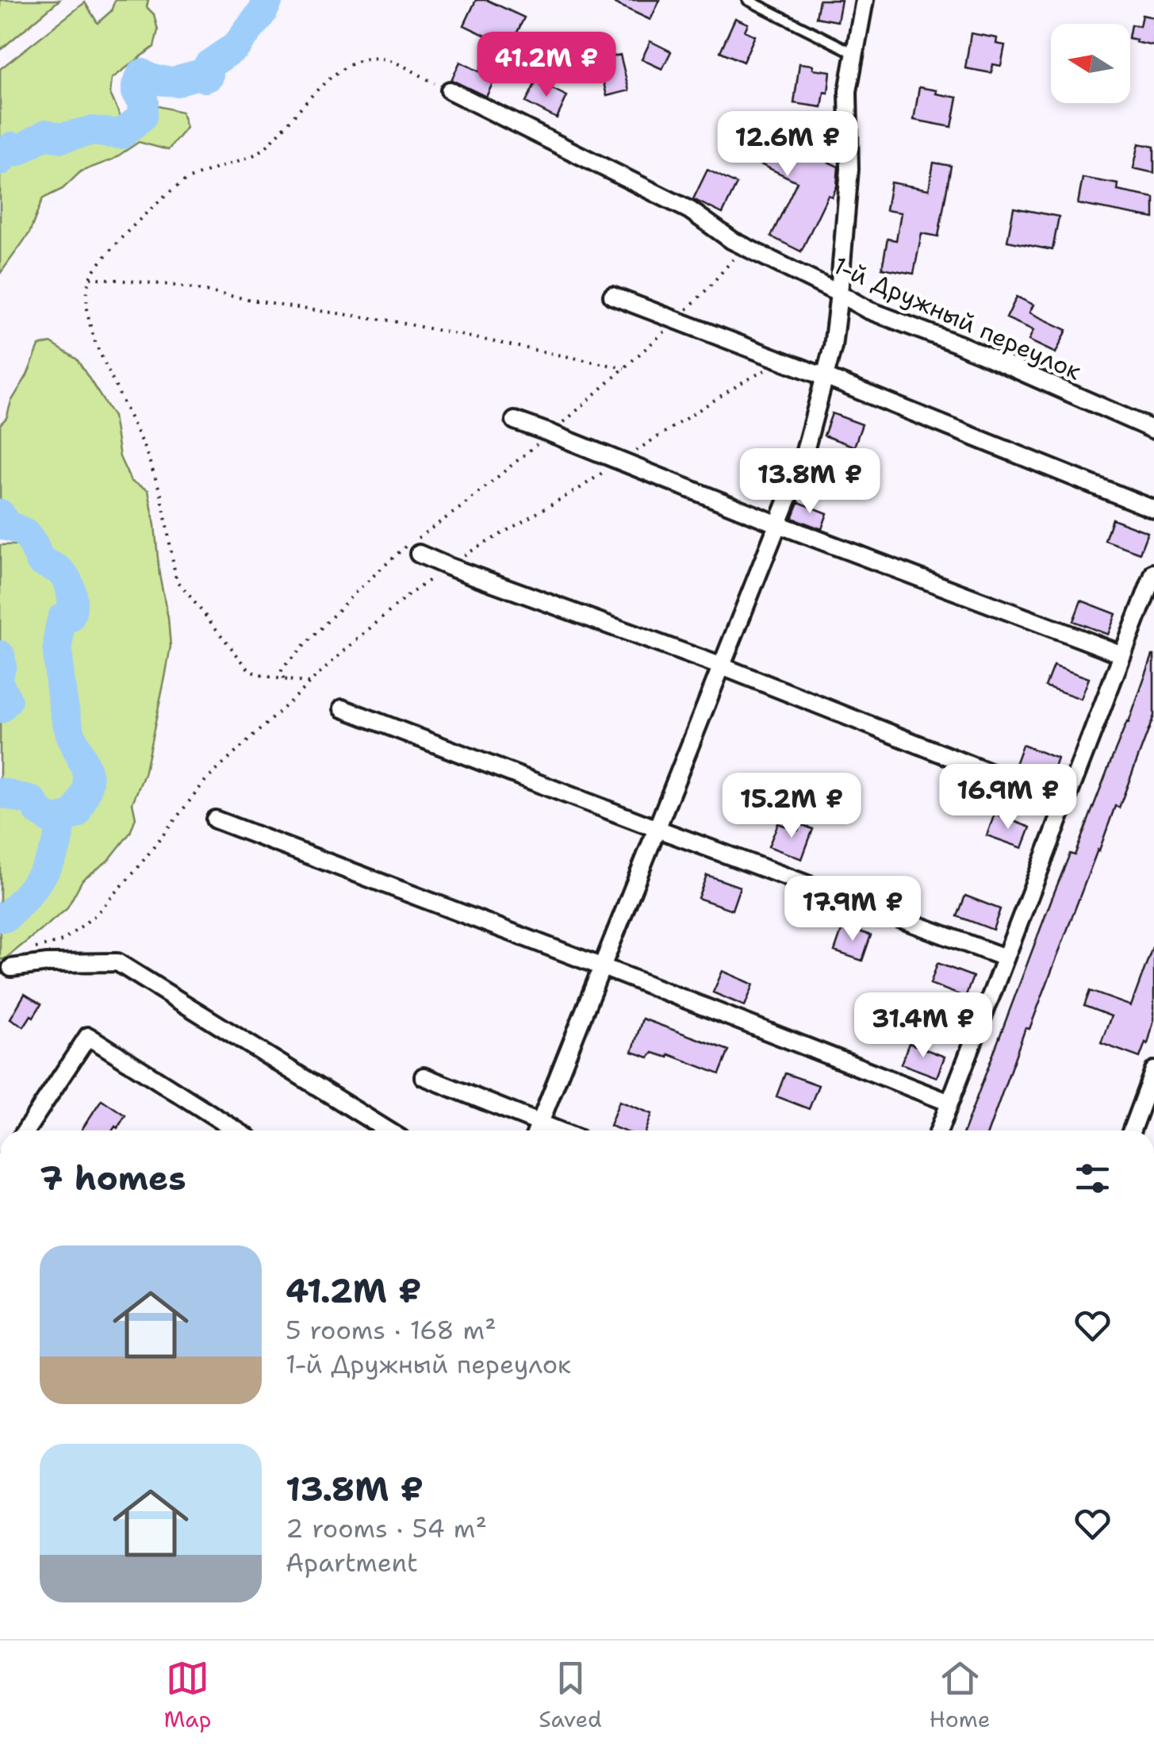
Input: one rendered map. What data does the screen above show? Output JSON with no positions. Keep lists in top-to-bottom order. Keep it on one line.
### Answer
{"streets":{"street":["1-й Дружный переулок"]},"north":"left","page":{"price":["41.2M ₽","12.6M ₽","13.8M ₽","16.9M ₽","15.2M ₽","17.9M ₽","31.4M ₽"],"heading":"7 homes","list":[{"name":"41.2M ₽","note":"5 rooms · 168 m² · 1-й Дружный переулок"},{"name":"13.8M ₽","note":"2 rooms · 54 m² · Apartment"}],"tabs":["Map","Saved","Home"]}}
